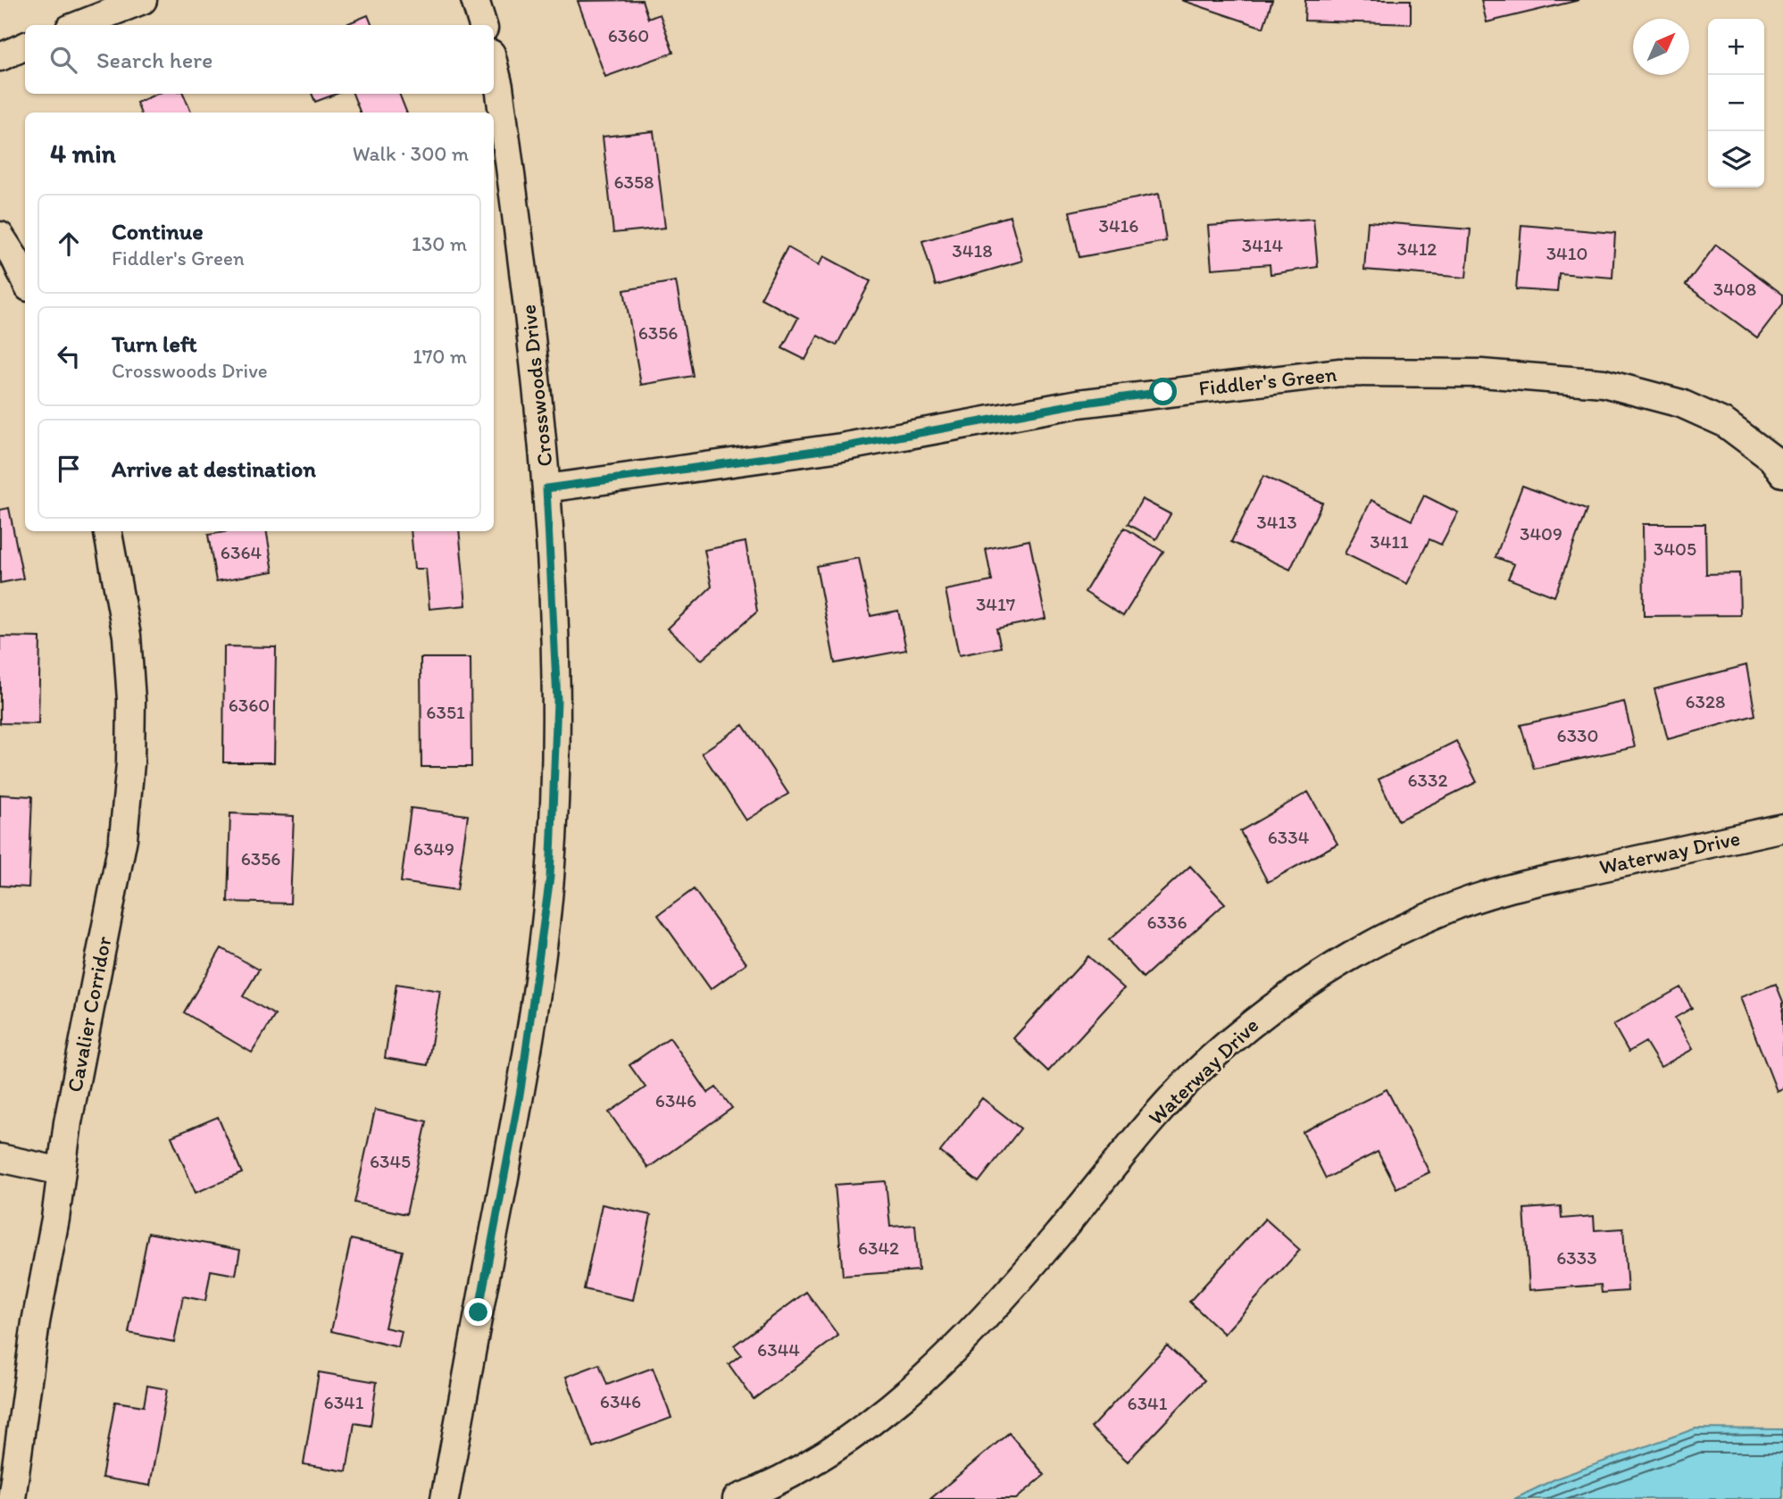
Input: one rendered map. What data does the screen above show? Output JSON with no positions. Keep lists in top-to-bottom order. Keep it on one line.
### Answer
{"streets":{"street":["Fiddler's Green","Crosswoods Drive","Waterway Drive","Cavalier Corridor"]},"crossings":[["Fiddler's Green","Crosswoods Drive"]],"house_numbers":["6360","6358","3416","3414","3412","3418","3410","3408","6356","3413","3409","3411","3405","6364","3417","6328","6360","6351","6330","6332","6334","6349","6356","6336","6346","6345","6342","6333","6344","6346","6341","6341"],"north":"top right","page":{"map_buttons":["+","−"],"search":"Search here","heading":["4 min","Walk · 300 m"],"list":[["Continue","Fiddler's Green","130 m"],["Turn left","Crosswoods Drive","170 m"],"Arrive at destination"]}}
